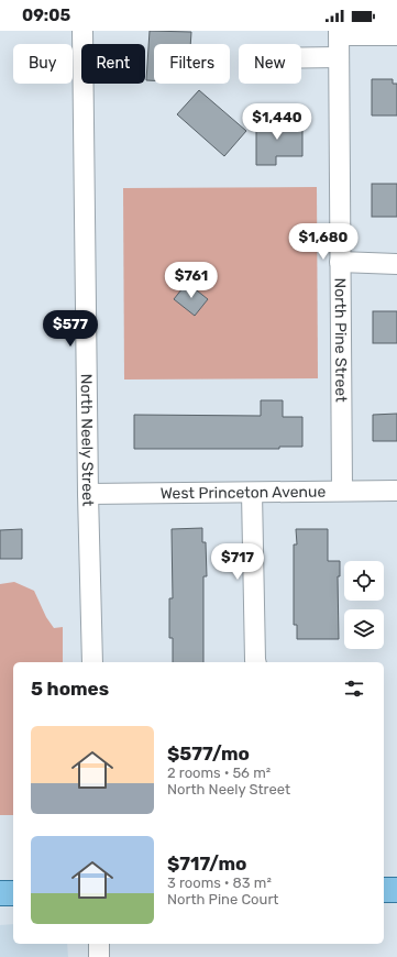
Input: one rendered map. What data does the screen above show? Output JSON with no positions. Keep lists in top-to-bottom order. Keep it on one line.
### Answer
{"streets":{"street":["North Pine Street","North Neely Street","West Princeton Avenue"]},"crossings":[["North Pine Street","West Princeton Avenue"],["North Neely Street","West Princeton Avenue"]],"page":{"status":"09:05","chip":["Buy","Rent","Filters","New"],"price":["$1,440","$1,680","$761","$577","$717"],"heading":"5 homes","list":[{"name":"$577/mo","note":"2 rooms · 56 m² · North Neely Street"},{"name":"$717/mo","note":"3 rooms · 83 m² · North Pine Court"}]}}
